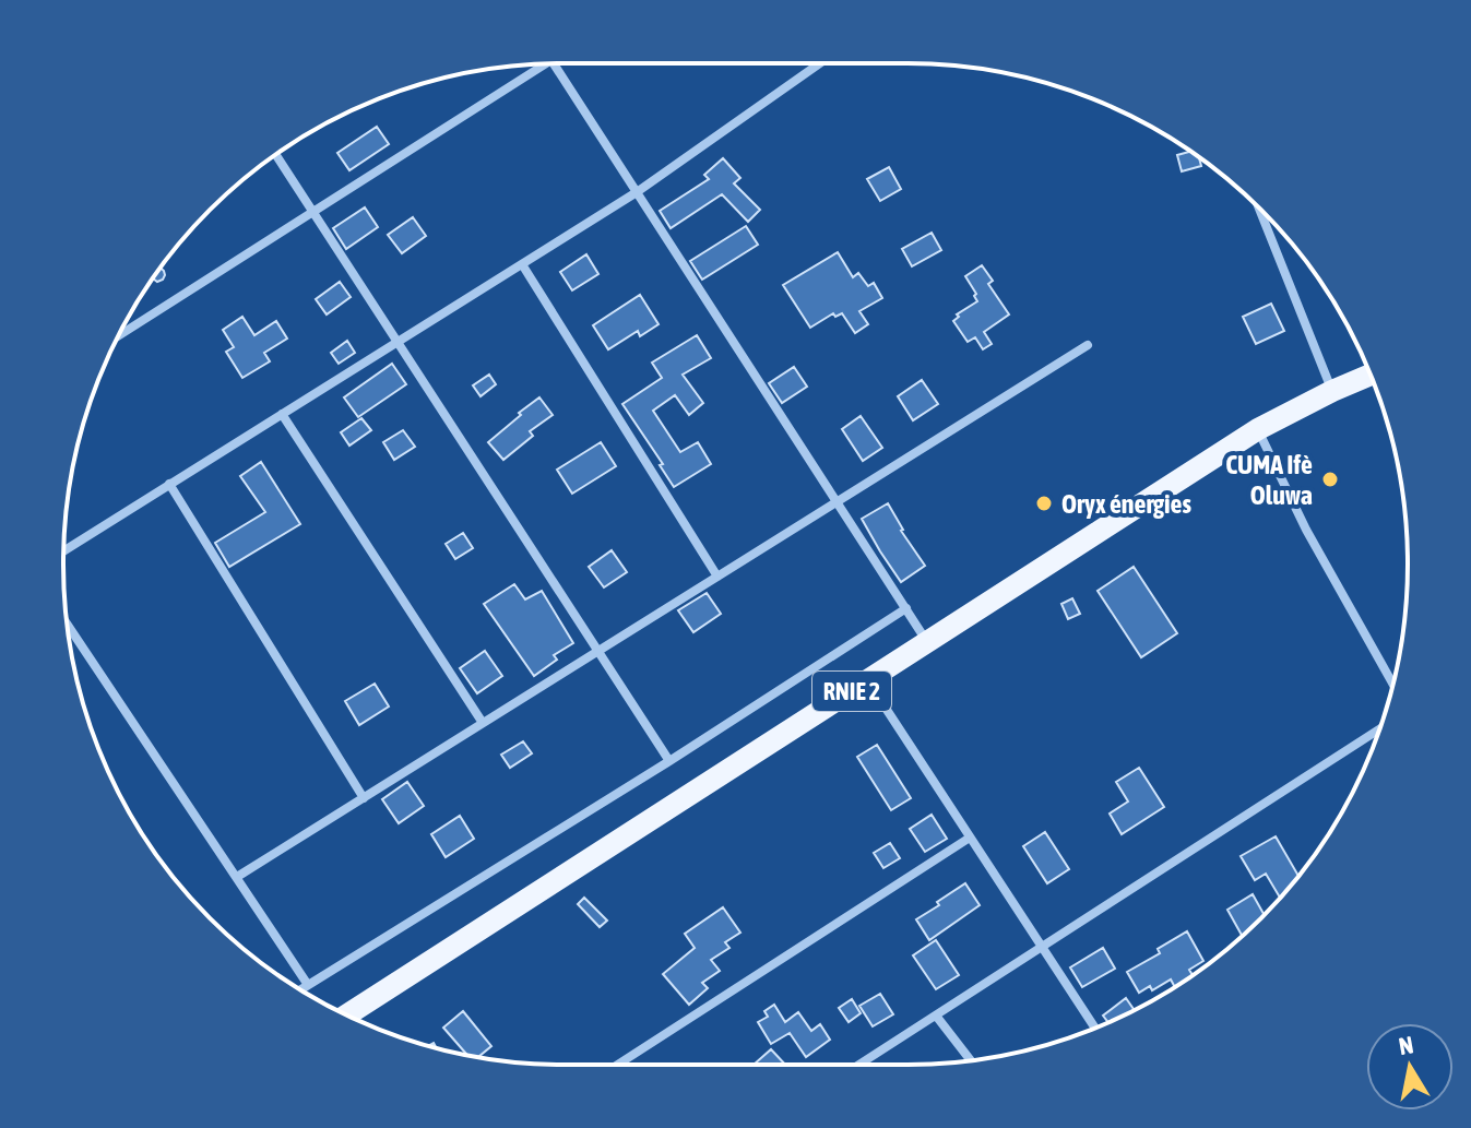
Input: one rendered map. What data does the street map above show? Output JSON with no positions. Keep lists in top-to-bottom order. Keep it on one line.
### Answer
{"streets":{"main road":["RNIE 2"]},"places":["CUMA Ifè Oluwa","Oryx énergies"],"north":"top"}
